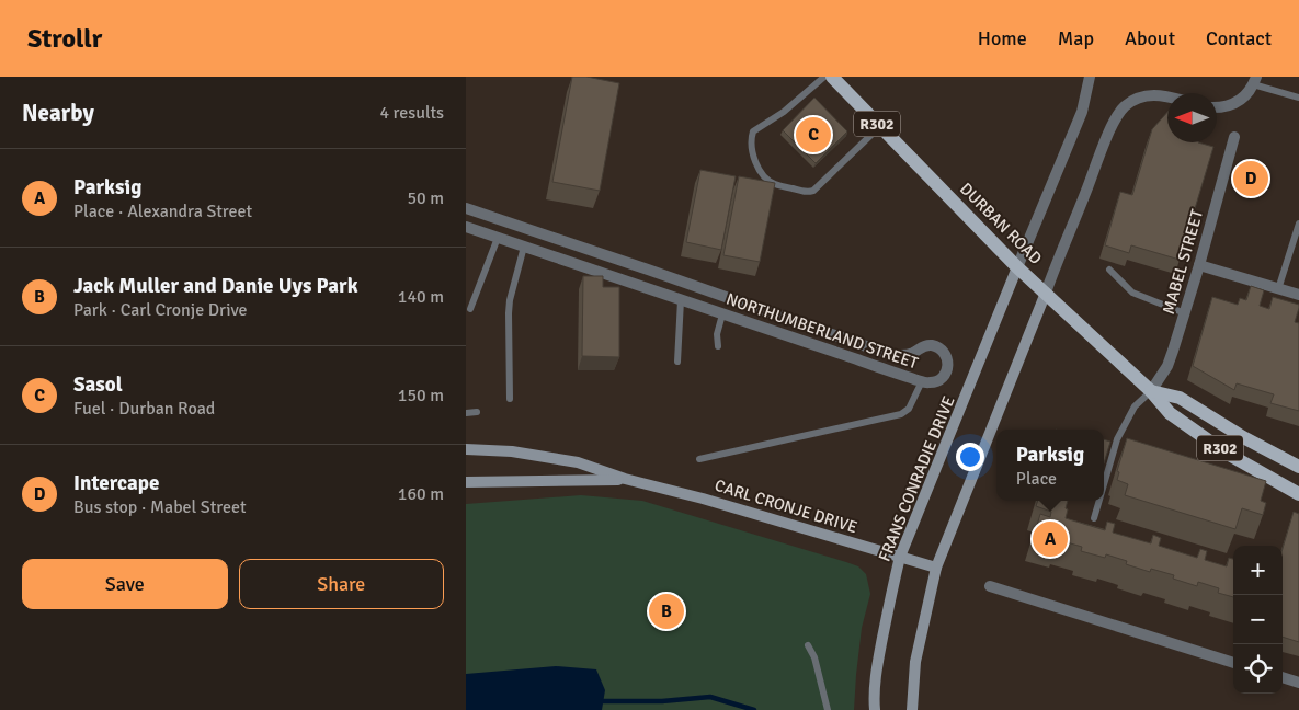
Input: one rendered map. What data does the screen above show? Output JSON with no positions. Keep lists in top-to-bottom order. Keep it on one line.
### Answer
{"streets":{"main road":["R302","DURBAN ROAD","FRANS CONRADIE DRIVE","CARL CRONJE DRIVE"],"street":["MABEL STREET","NORTHUMBERLAND STREET"]},"crossings":[["DURBAN ROAD","MABEL STREET"],["DURBAN ROAD","FRANS CONRADIE DRIVE"],["FRANS CONRADIE DRIVE","CARL CRONJE DRIVE"]],"north":"left","page":{"header":"Strollr","nav":["Home","Map","About","Contact"],"heading":["Nearby","4 results"],"pins":["C","D","A","B"],"list":[{"mark":"A","name":"Parksig","note":"Place · Alexandra Street","value":"50 m"},{"mark":"B","name":"Jack Muller and Danie Uys Park","note":"Park · Carl Cronje Drive","value":"140 m"},{"mark":"C","name":"Sasol","note":"Fuel · Durban Road","value":"150 m"},{"mark":"D","name":"Intercape","note":"Bus stop · Mabel Street","value":"160 m"}],"popup":["Parksig","Place"],"buttons":["Save","Share"],"map_buttons":["+","−"]}}
